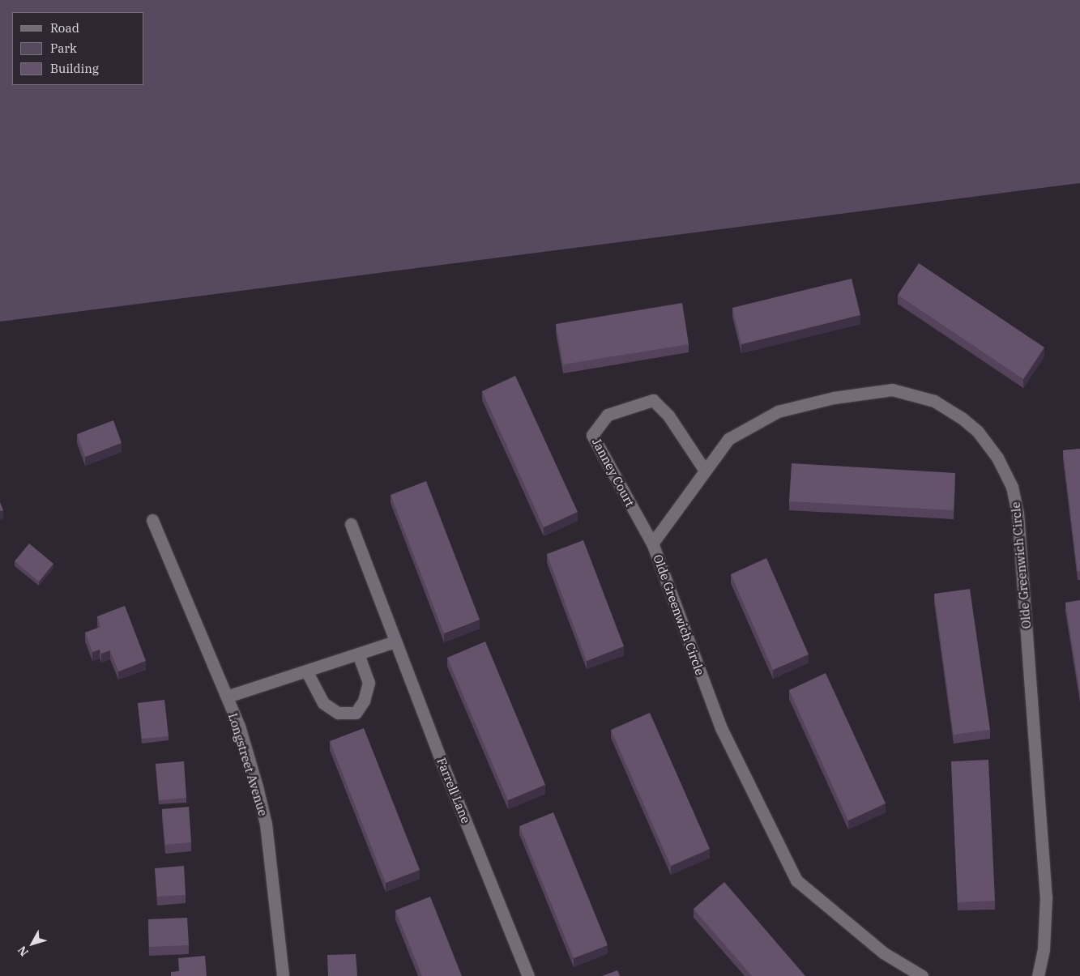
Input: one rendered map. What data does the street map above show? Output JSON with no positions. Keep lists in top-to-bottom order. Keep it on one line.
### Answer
{"streets":{"street":["Janney Court","Olde Greenwich Circle","Longstreet Avenue","Farrell Lane"]},"crossings":[["Janney Court","Olde Greenwich Circle"]],"legend":["Road","Park","Building"],"north":"bottom left"}
